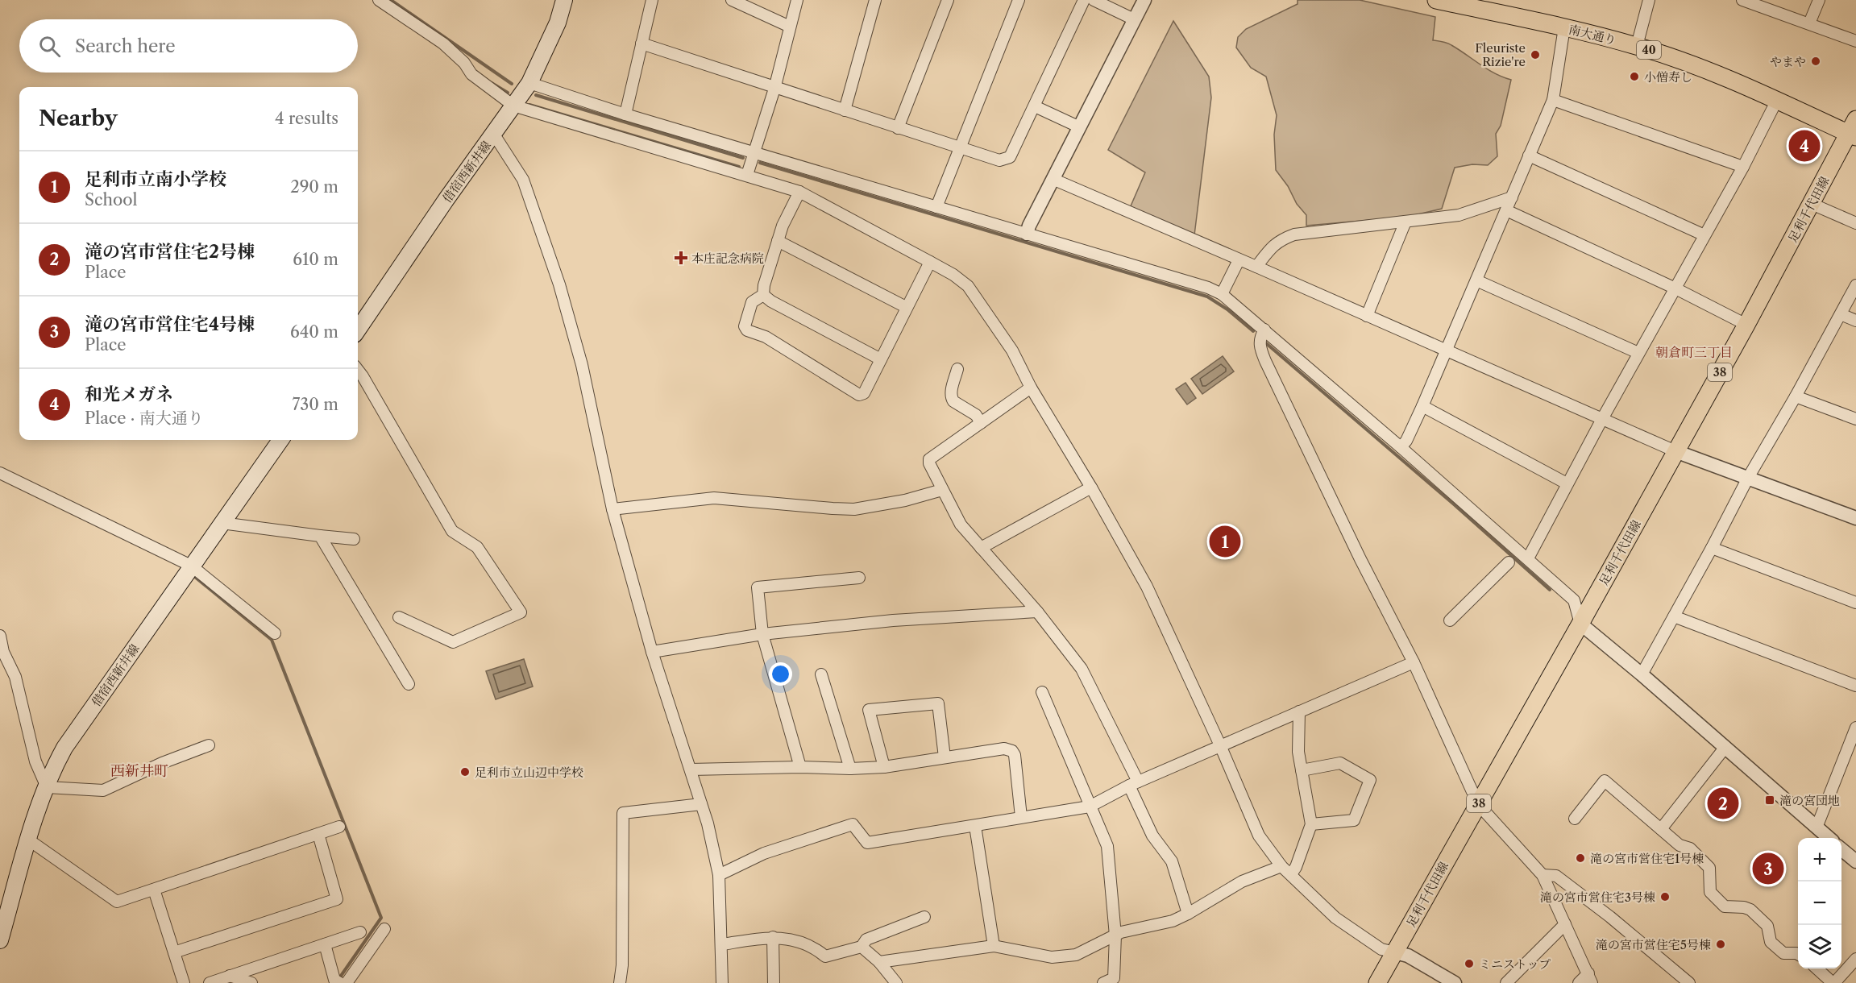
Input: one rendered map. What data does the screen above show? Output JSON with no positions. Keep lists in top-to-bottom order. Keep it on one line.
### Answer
{"streets":{"main road":["南大通り","40","借宿西新井線","足利千代田線","38"]},"crossings":[["南大通り","足利千代田線"]],"districts":["朝倉町三丁目","西新井町"],"places":{"other":["Fleuriste Rizie're","やまや","小僧寿し","足利市立山辺中学校","滝の宮市営住宅1号棟","滝の宮市営住宅3号棟","滝の宮市営住宅5号棟","ミニストップ"],"health":["本庄記念病院"],"transit":["滝の宮団地"]},"page":{"search":"Search here","heading":["Nearby","4 results"],"pins":["4","1","2","3"],"list":[{"mark":"1","name":"足利市立南小学校","note":"School","value":"290 m"},{"mark":"2","name":"滝の宮市営住宅2号棟","note":"Place","value":"610 m"},{"mark":"3","name":"滝の宮市営住宅4号棟","note":"Place","value":"640 m"},{"mark":"4","name":"和光メガネ","note":"Place · 南大通り","value":"730 m"}],"map_buttons":["+","−"]}}
